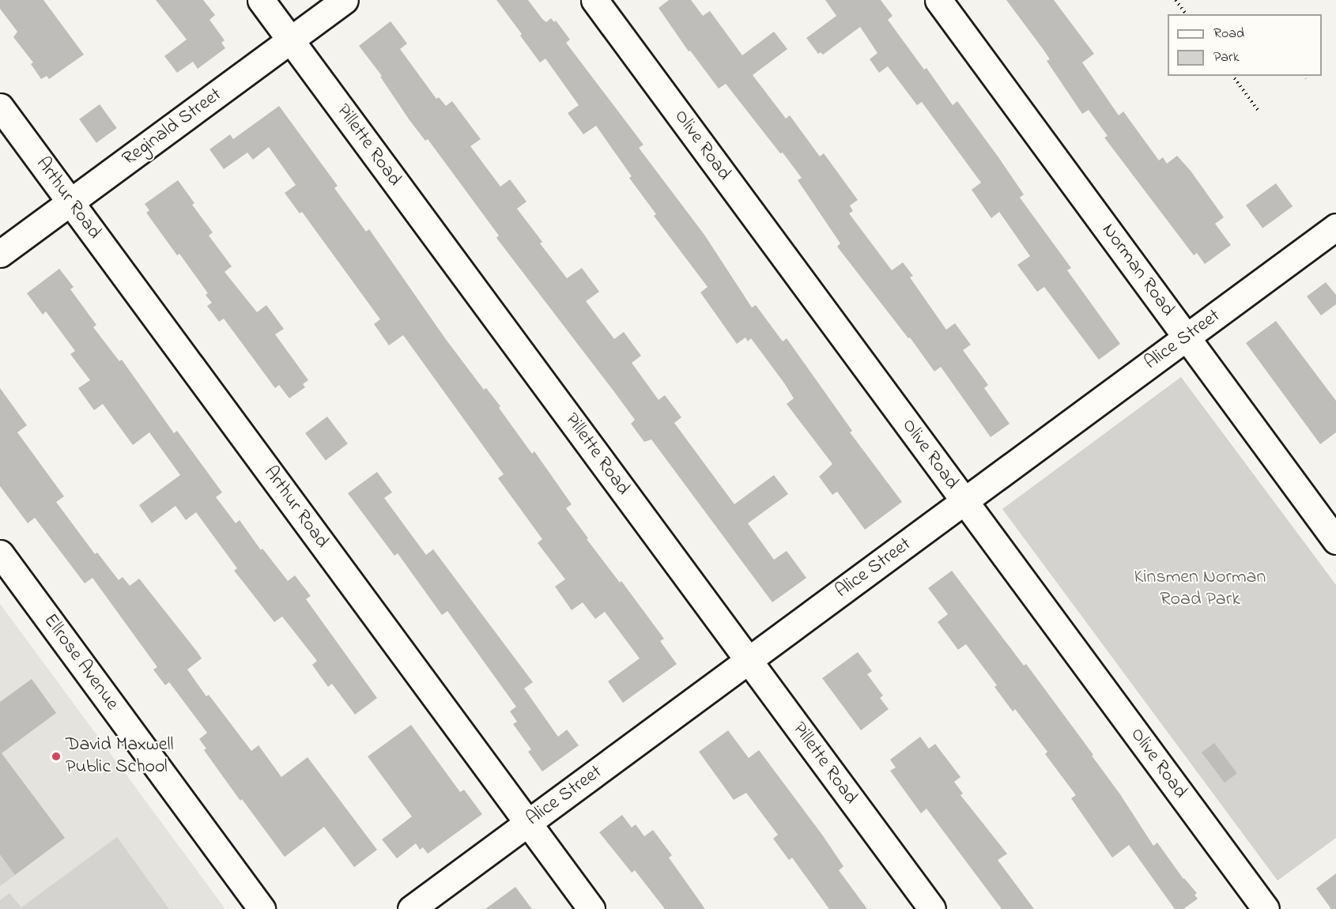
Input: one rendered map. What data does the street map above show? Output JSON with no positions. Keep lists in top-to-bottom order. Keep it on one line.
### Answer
{"streets":{"street":["Reginald Street","Pillette Road","Olive Road","Arthur Road","Norman Road","Alice Street","Ellrose Avenue"]},"crossings":[["Reginald Street","Pillette Road"],["Reginald Street","Arthur Road"],["Pillette Road","Alice Street"],["Olive Road","Alice Street"],["Arthur Road","Alice Street"],["Norman Road","Alice Street"]],"parks":["Kinsmen Norman Road Park"],"places":["David Maxwell Public School"],"legend":["Road","Park"]}
